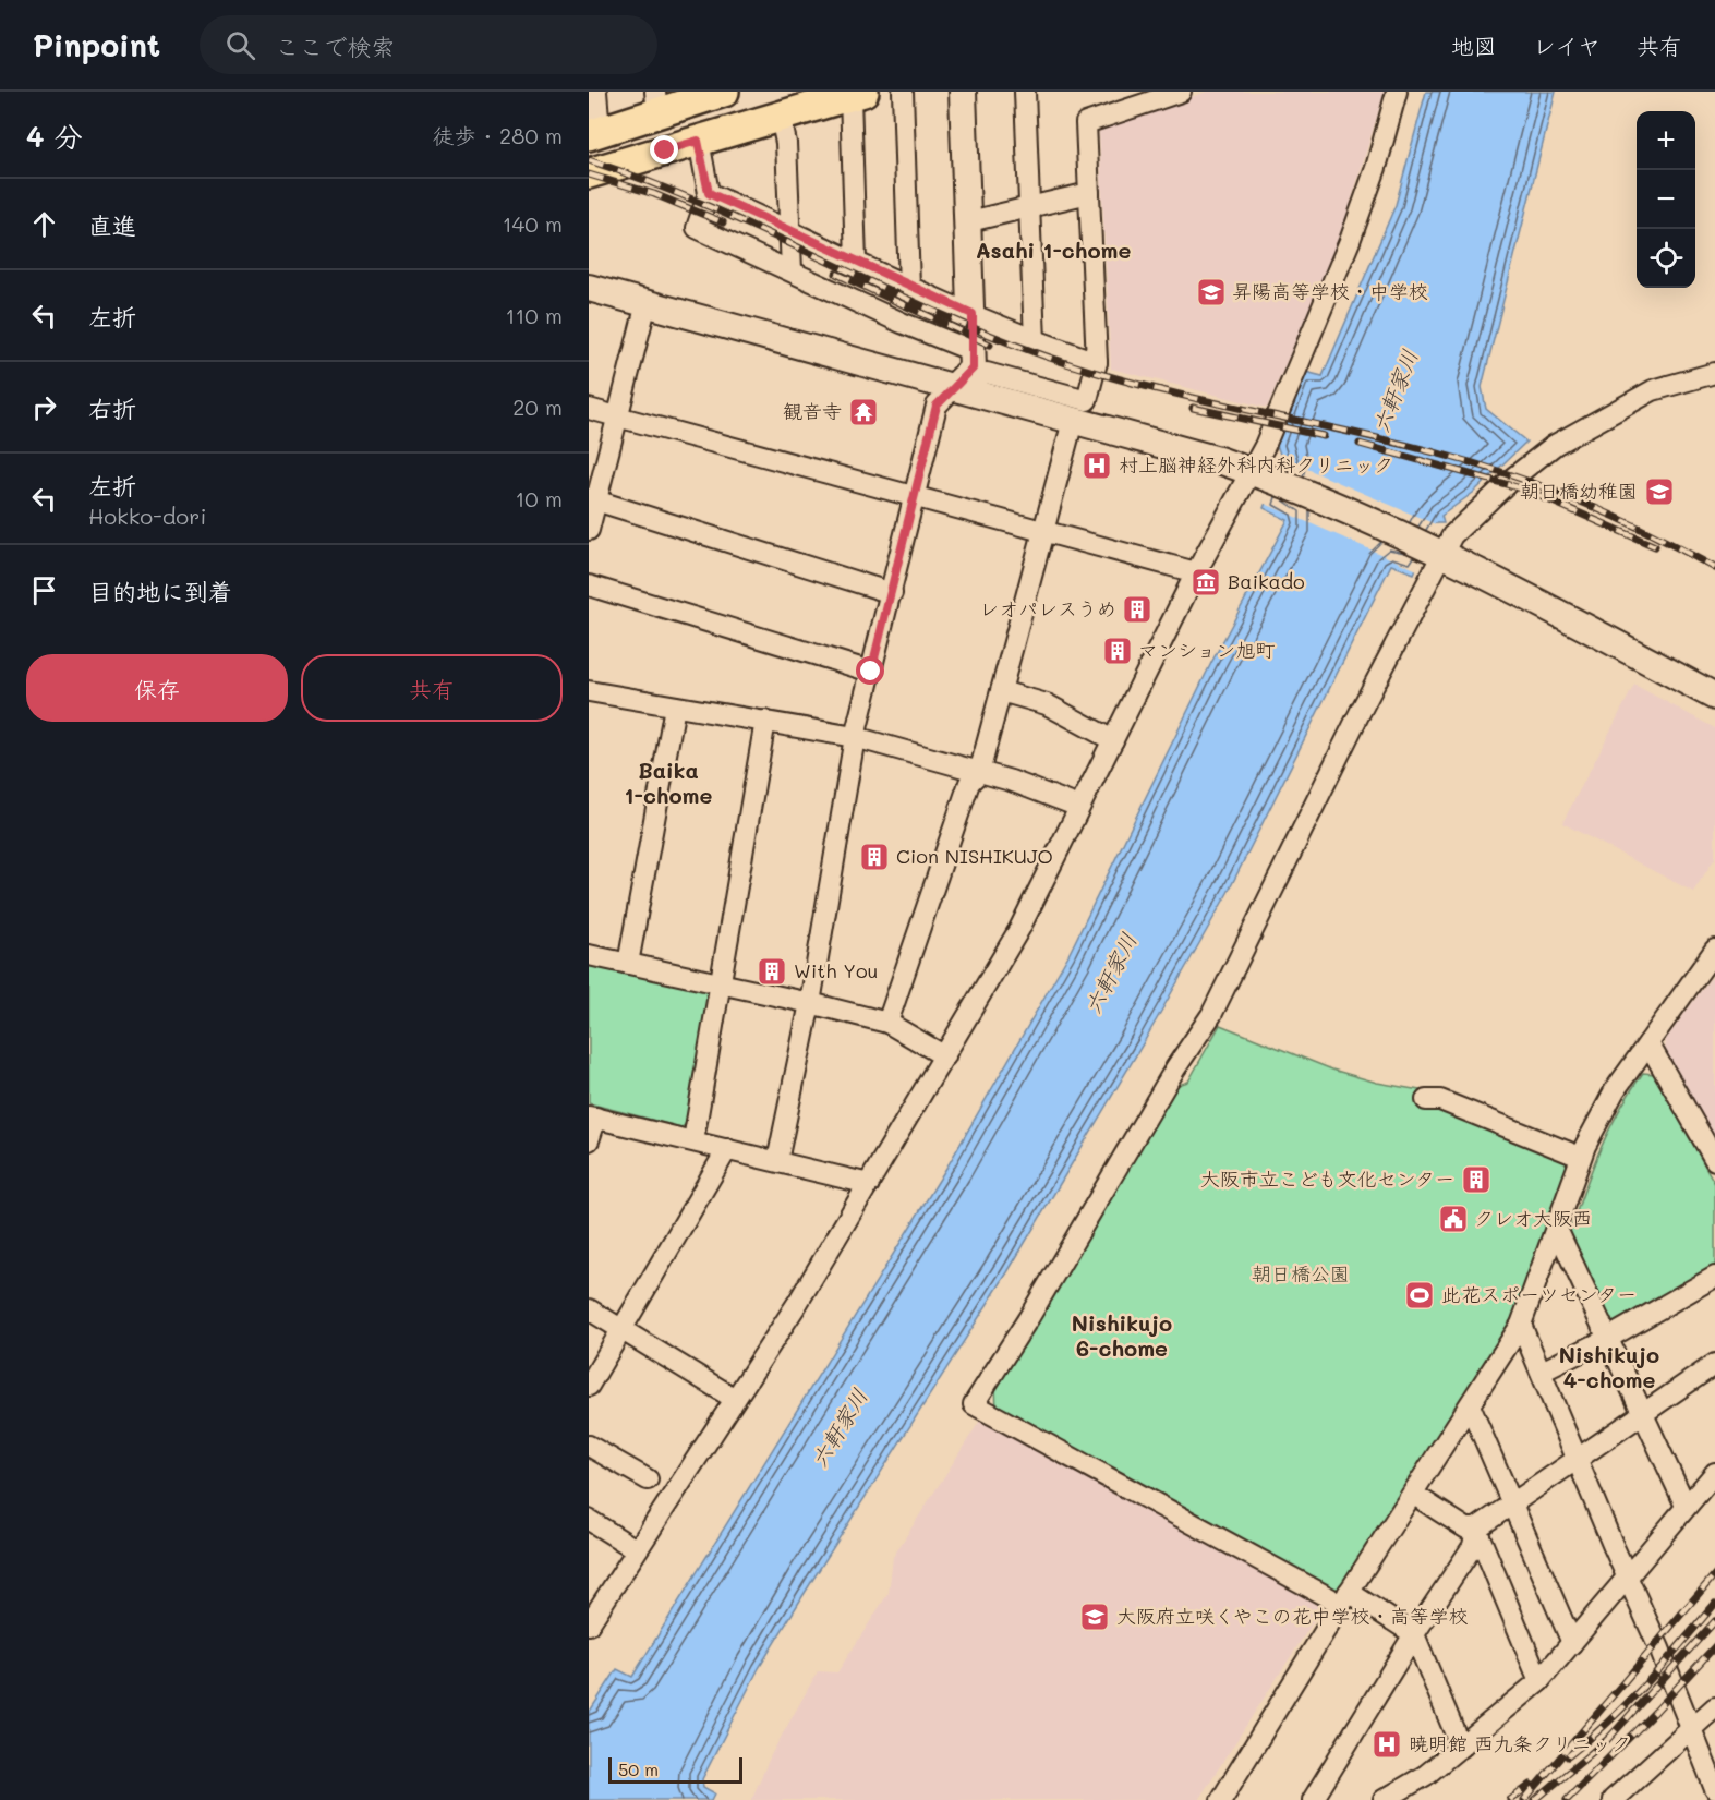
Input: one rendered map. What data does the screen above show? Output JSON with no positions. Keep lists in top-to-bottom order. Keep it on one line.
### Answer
{"districts":["Asahi 1-chome","Baika 1-chome","Nishikujo 6-chome","Nishikujo 4-chome"],"water":["六軒家川"],"parks":["朝日橋公園"],"places":{"school or university":["昇陽高等学校・中学校","朝日橋幼稚園","大阪府立咲くやこの花中学校・高等学校"],"temple":["観音寺"],"hospital":["村上脳神経外科内科クリニック","暁明館 西九条クリニック"],"museum":["Baikado"],"building":["レオパレスうめ","マンション旭町","Cion NISHIKUJO","With You","大阪市立こども文化センター"],"public building":["クレオ大阪西"],"sports":["此花スポーツセンター"]},"scale_bar":"50 m","page":{"header":"Pinpoint","search":"ここで検索","nav":["地図","レイヤ","共有"],"heading":["4 分","徒歩 · 280 m"],"map_buttons":["+","−"],"list":[["直進","140 m"],["左折","110 m"],["右折","20 m"],["左折","Hokko-dori","10 m"],"目的地に到着"],"buttons":["保存","共有"],"scale":"50 m"}}
